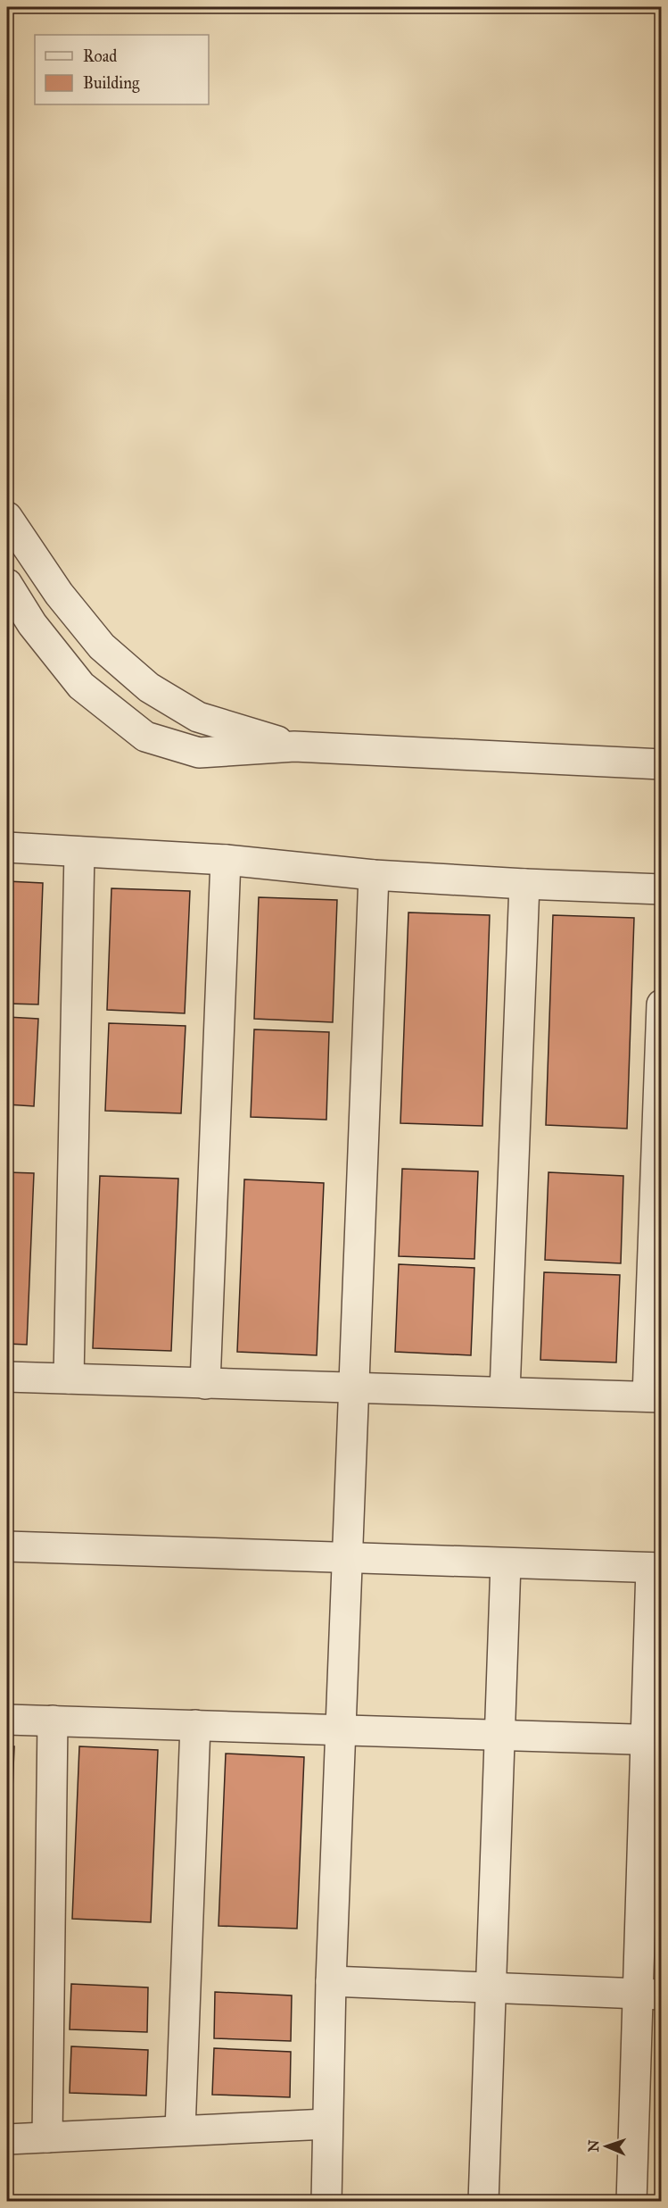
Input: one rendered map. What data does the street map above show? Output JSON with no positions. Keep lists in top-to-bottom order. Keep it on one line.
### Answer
{"legend":["Road","Building"],"north":"left"}
